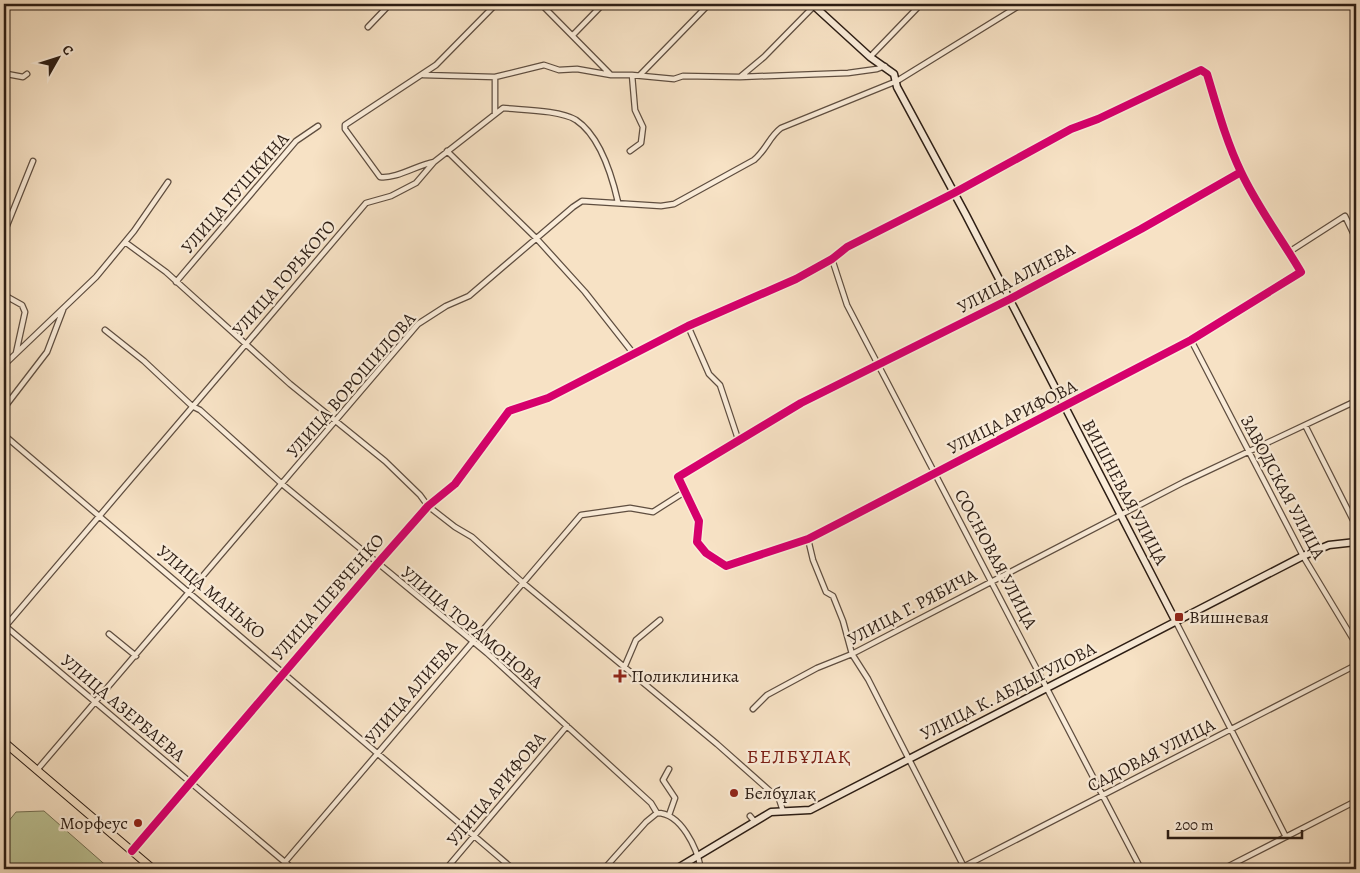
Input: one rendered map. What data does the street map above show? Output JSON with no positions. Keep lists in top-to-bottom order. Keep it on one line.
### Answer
{"streets":{"street":["УЛИЦА ПУШКИНА","УЛИЦА ГОРЬКОГО","УЛИЦА АЛИЕВА","УЛИЦА ВОРОШИЛОВА","УЛИЦА АРИФОВА","ЗАВОДСКАЯ УЛИЦА","ВИШНЕВАЯ УЛИЦА","СОСНОВАЯ УЛИЦА","УЛИЦА МАНЬКО","УЛИЦА ШЕВЧЕНКО","УЛИЦА Г. РЯБИЧА","УЛИЦА ТОРАМОНОВА","УЛИЦА К. АБДЫГУЛОВА","УЛИЦА АЗЕРБАЕВА","САДОВАЯ УЛИЦА"]},"crossings":[["УЛИЦА ГОРЬКОГО","УЛИЦА ВОРОШИЛОВА"],["УЛИЦА ГОРЬКОГО","УЛИЦА МАНЬКО"],["УЛИЦА ГОРЬКОГО","УЛИЦА ТОРАМОНОВА"],["УЛИЦА ГОРЬКОГО","УЛИЦА АЗЕРБАЕВА"],["УЛИЦА АЛИЕВА","УЛИЦА АРИФОВА"],["УЛИЦА АЛИЕВА","ВИШНЕВАЯ УЛИЦА"],["УЛИЦА АЛИЕВА","СОСНОВАЯ УЛИЦА"],["УЛИЦА АЛИЕВА","УЛИЦА МАНЬКО"],["УЛИЦА АЛИЕВА","УЛИЦА ШЕВЧЕНКО"],["УЛИЦА АЛИЕВА","УЛИЦА ТОРАМОНОВА"],["УЛИЦА АЛИЕВА","УЛИЦА АЗЕРБАЕВА"],["УЛИЦА ВОРОШИЛОВА","ВИШНЕВАЯ УЛИЦА"],["УЛИЦА ВОРОШИЛОВА","УЛИЦА МАНЬКО"],["УЛИЦА ВОРОШИЛОВА","УЛИЦА ТОРАМОНОВА"],["УЛИЦА ВОРОШИЛОВА","УЛИЦА АЗЕРБАЕВА"],["УЛИЦА АРИФОВА","ЗАВОДСКАЯ УЛИЦА"],["УЛИЦА АРИФОВА","ВИШНЕВАЯ УЛИЦА"],["УЛИЦА АРИФОВА","СОСНОВАЯ УЛИЦА"],["УЛИЦА АРИФОВА","УЛИЦА МАНЬКО"],["УЛИЦА АРИФОВА","УЛИЦА ТОРАМОНОВА"],["ЗАВОДСКАЯ УЛИЦА","УЛИЦА Г. РЯБИЧА"],["ЗАВОДСКАЯ УЛИЦА","УЛИЦА К. АБДЫГУЛОВА"],["ВИШНЕВАЯ УЛИЦА","УЛИЦА ШЕВЧЕНКО"],["ВИШНЕВАЯ УЛИЦА","УЛИЦА Г. РЯБИЧА"],["ВИШНЕВАЯ УЛИЦА","УЛИЦА К. АБДЫГУЛОВА"],["ВИШНЕВАЯ УЛИЦА","САДОВАЯ УЛИЦА"],["СОСНОВАЯ УЛИЦА","УЛИЦА ШЕВЧЕНКО"],["СОСНОВАЯ УЛИЦА","УЛИЦА Г. РЯБИЧА"],["СОСНОВАЯ УЛИЦА","УЛИЦА К. АБДЫГУЛОВА"],["СОСНОВАЯ УЛИЦА","САДОВАЯ УЛИЦА"],["УЛИЦА МАНЬКО","УЛИЦА ШЕВЧЕНКО"],["УЛИЦА ШЕВЧЕНКО","УЛИЦА ТОРАМОНОВА"],["УЛИЦА ШЕВЧЕНКО","УЛИЦА АЗЕРБАЕВА"]],"districts":["БЕЛБҰЛАҚ"],"places":{"transit":["Вишневая"],"health":["Поликлиника"],"other":["Белбұлақ","Морфеус"]},"scale_bar":"200 m","north":"top right"}
